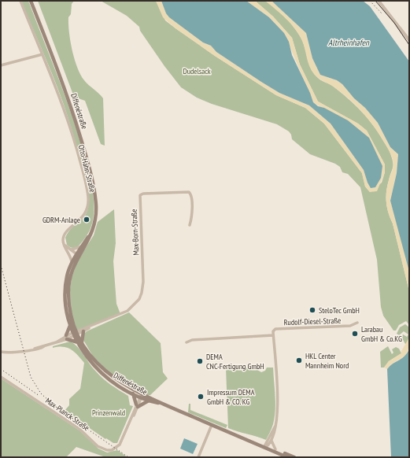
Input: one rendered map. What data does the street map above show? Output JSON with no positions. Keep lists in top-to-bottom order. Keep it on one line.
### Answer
{"streets":{"main road":["Diffenéstraße"],"street":["Otto-Hahn-Straße","Max-Born-Straße","Rudolf-Diesel-Straße","Max-Planck-Straße"]},"crossings":[["Diffenéstraße","Otto-Hahn-Straße"],["Diffenéstraße","Max-Born-Straße"],["Diffenéstraße","Max-Planck-Straße"]],"water":["Altrheinhafen"],"parks":["Dudelsack","Prinzenwald"],"places":["GDRM-Anlage","SteloTec GmbH","Larabau GmbH & Co.KG","HKL Center Mannheim Nord","DEMA CNC-Fertigung GmbH","Impressum DEMA GmbH & CO. KG"]}
